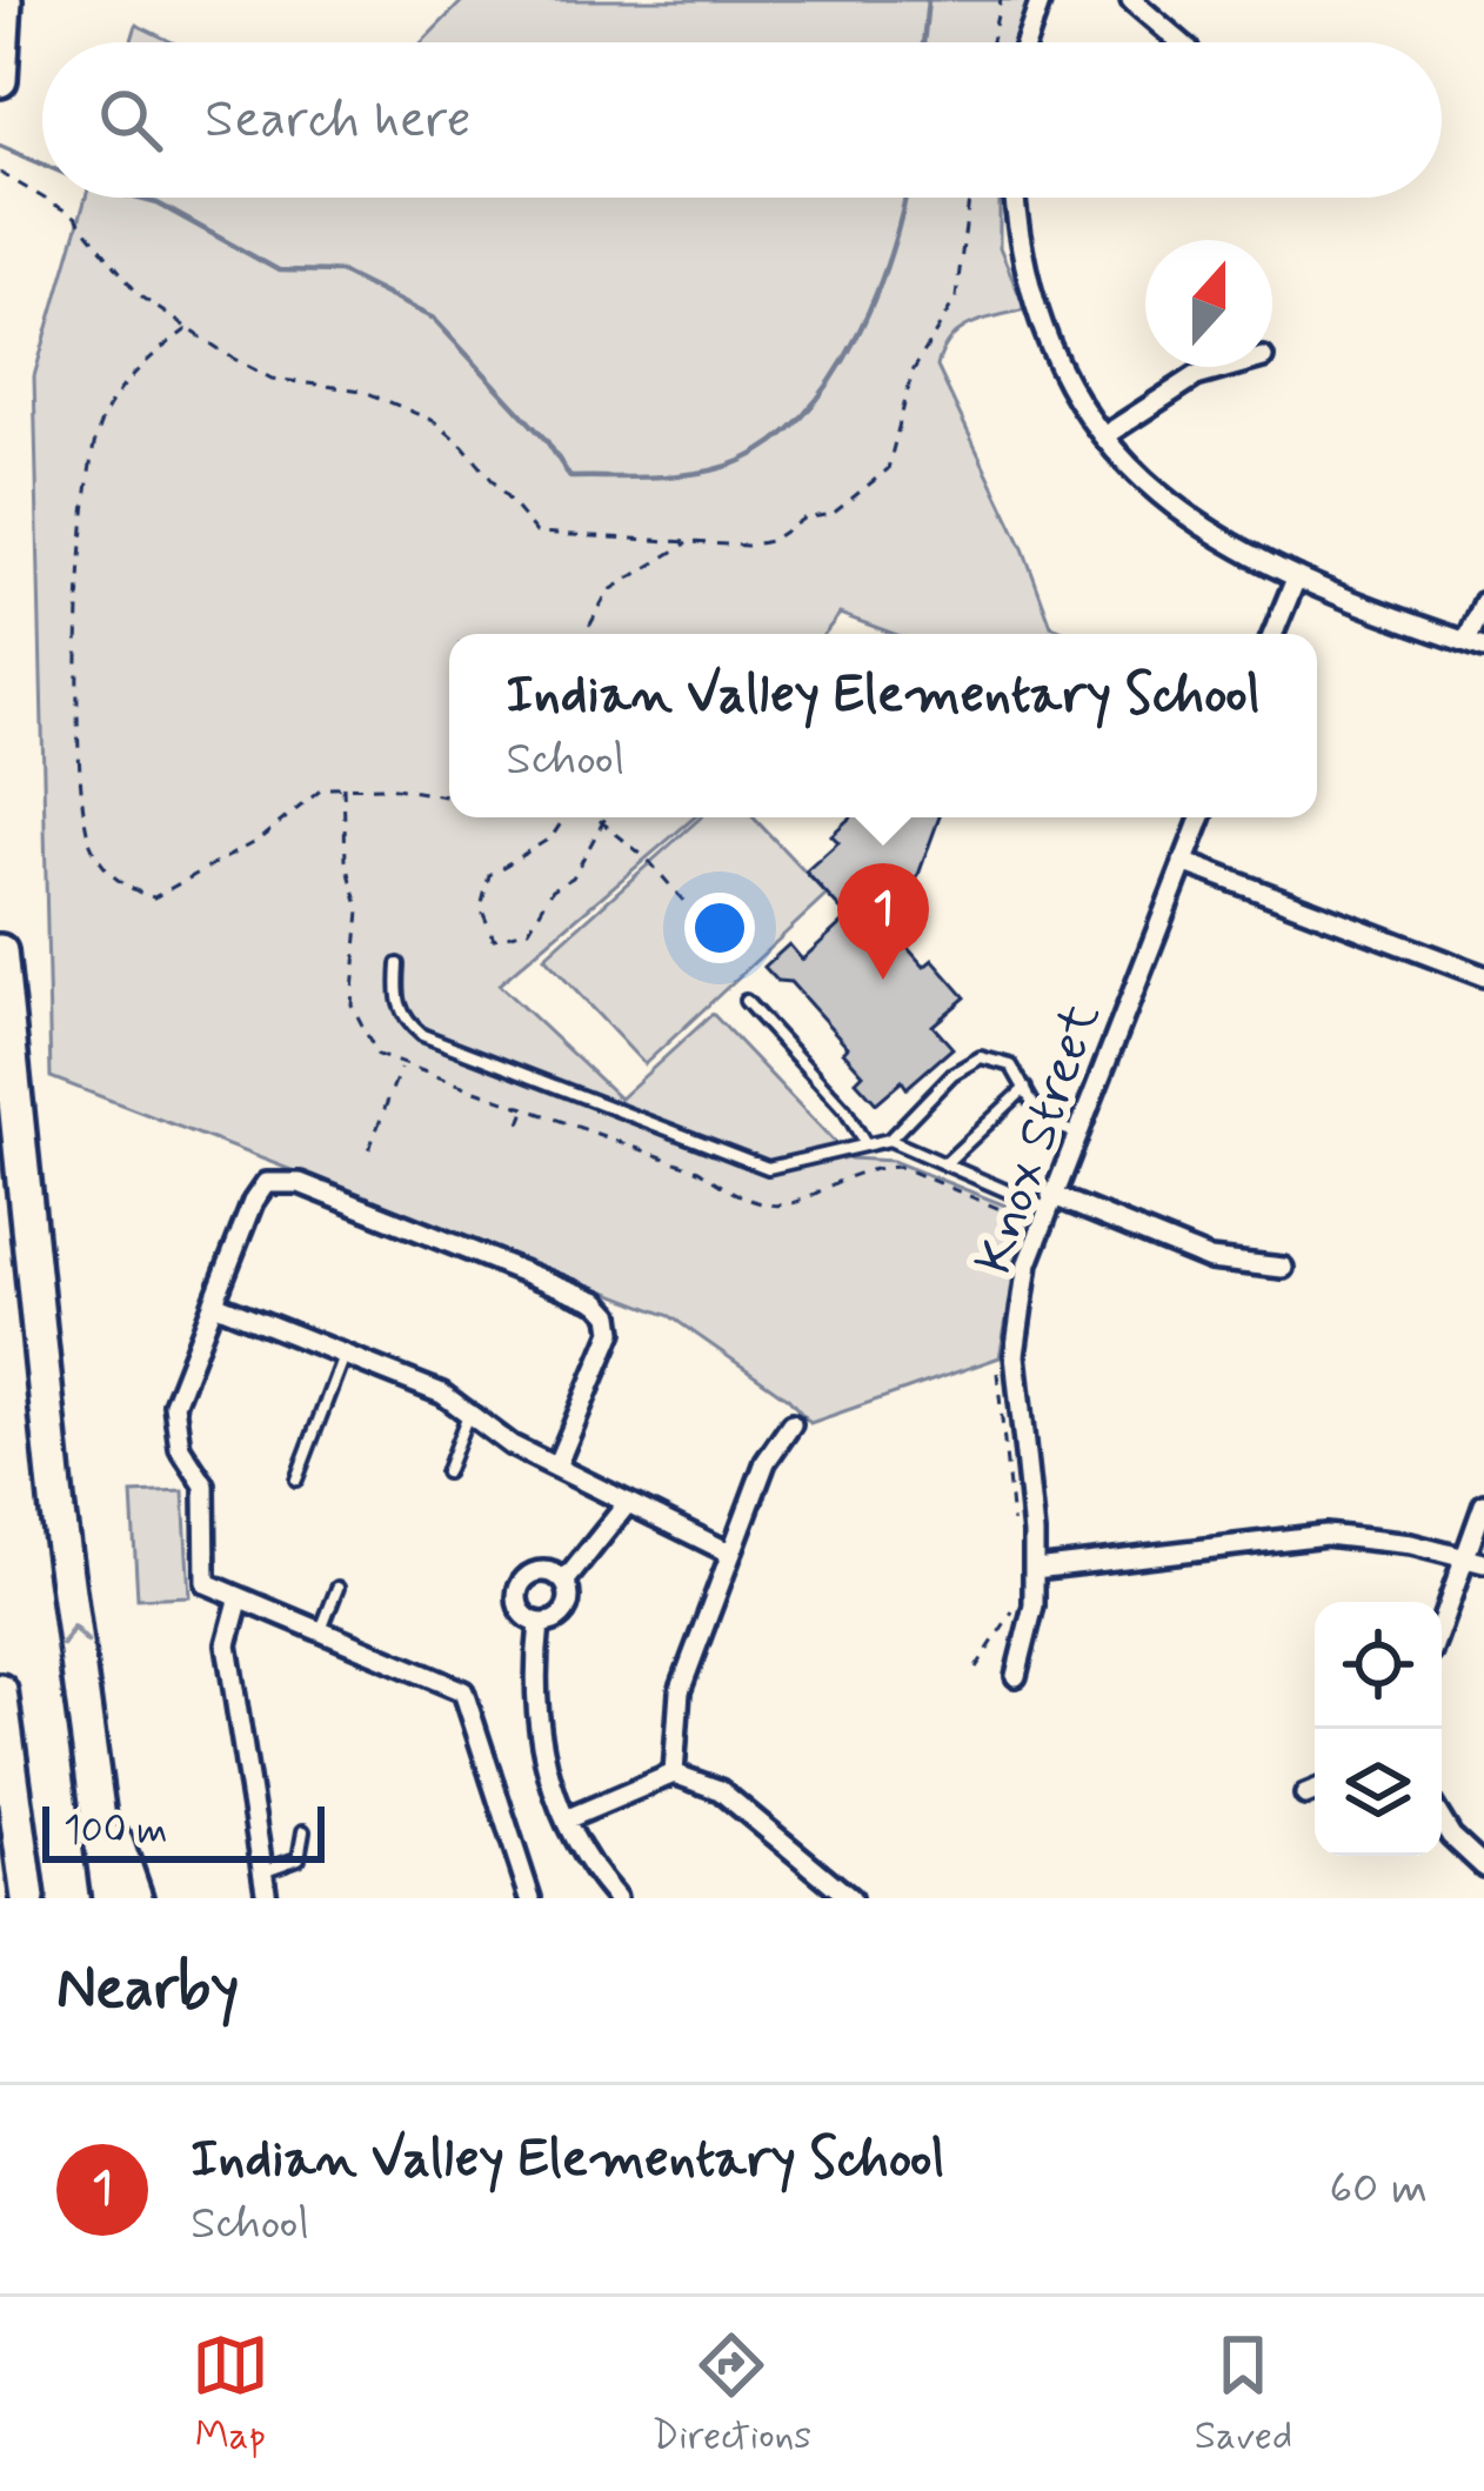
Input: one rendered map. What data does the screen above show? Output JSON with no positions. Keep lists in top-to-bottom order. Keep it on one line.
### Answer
{"streets":{"street":["Knox Street"]},"scale_bar":"100 m","north":"top","page":{"search":"Search here","popup":["Indian Valley Elementary School","School"],"pins":"1","scale":"100 m","heading":"Nearby","list":[{"mark":"1","name":"Indian Valley Elementary School","note":"School","value":"60 m"}],"nav":["Map","Directions","Saved"]}}
